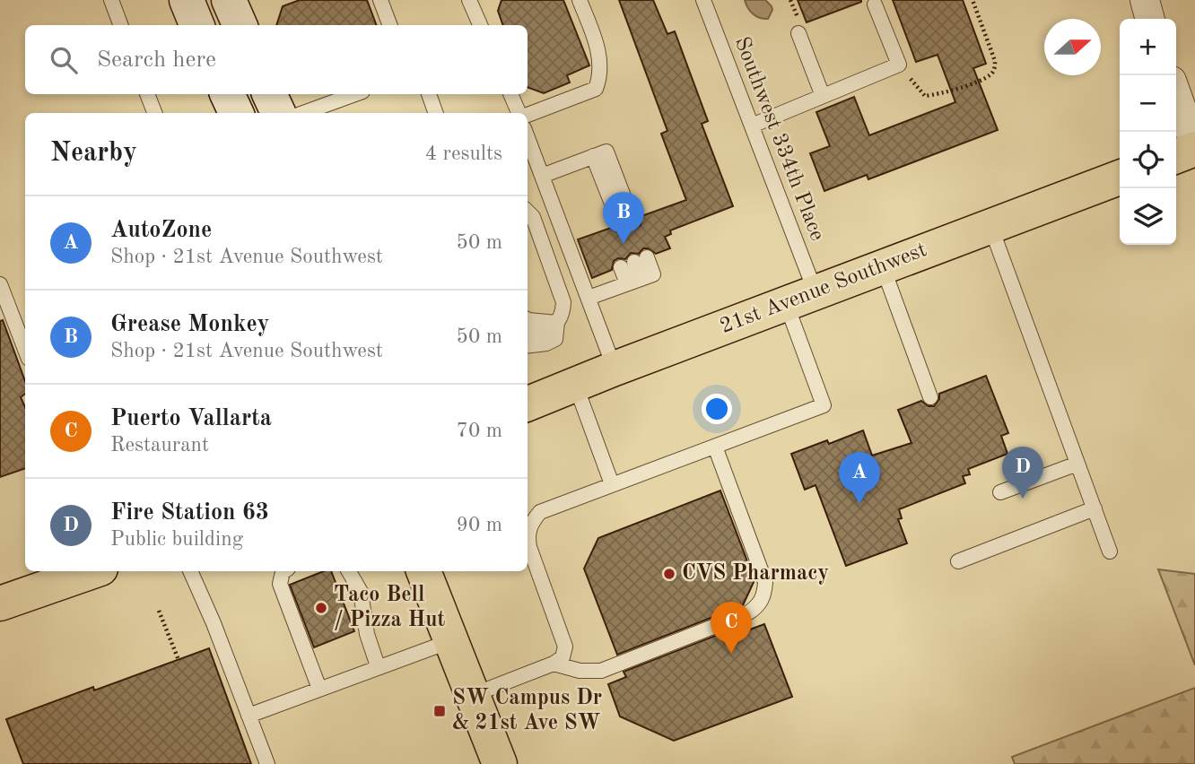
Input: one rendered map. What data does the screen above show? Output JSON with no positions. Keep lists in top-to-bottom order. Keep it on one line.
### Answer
{"streets":{"main road":["21st Avenue Southwest"],"lane":["Southwest 334th Place"]},"crossings":[["Southwest 334th Place","21st Avenue Southwest"]],"places":{"other":["CVS Pharmacy","Taco Bell / Pizza Hut"],"transit":["SW Campus Dr & 21st Ave SW"]},"north":"right","page":{"map_buttons":["+","−"],"search":"Search here","heading":["Nearby","4 results"],"pins":["B","D","A","C"],"list":[{"mark":"A","name":"AutoZone","note":"Shop · 21st Avenue Southwest","value":"50 m"},{"mark":"B","name":"Grease Monkey","note":"Shop · 21st Avenue Southwest","value":"50 m"},{"mark":"C","name":"Puerto Vallarta","note":"Restaurant","value":"70 m"},{"mark":"D","name":"Fire Station 63","note":"Public building","value":"90 m"}]}}
